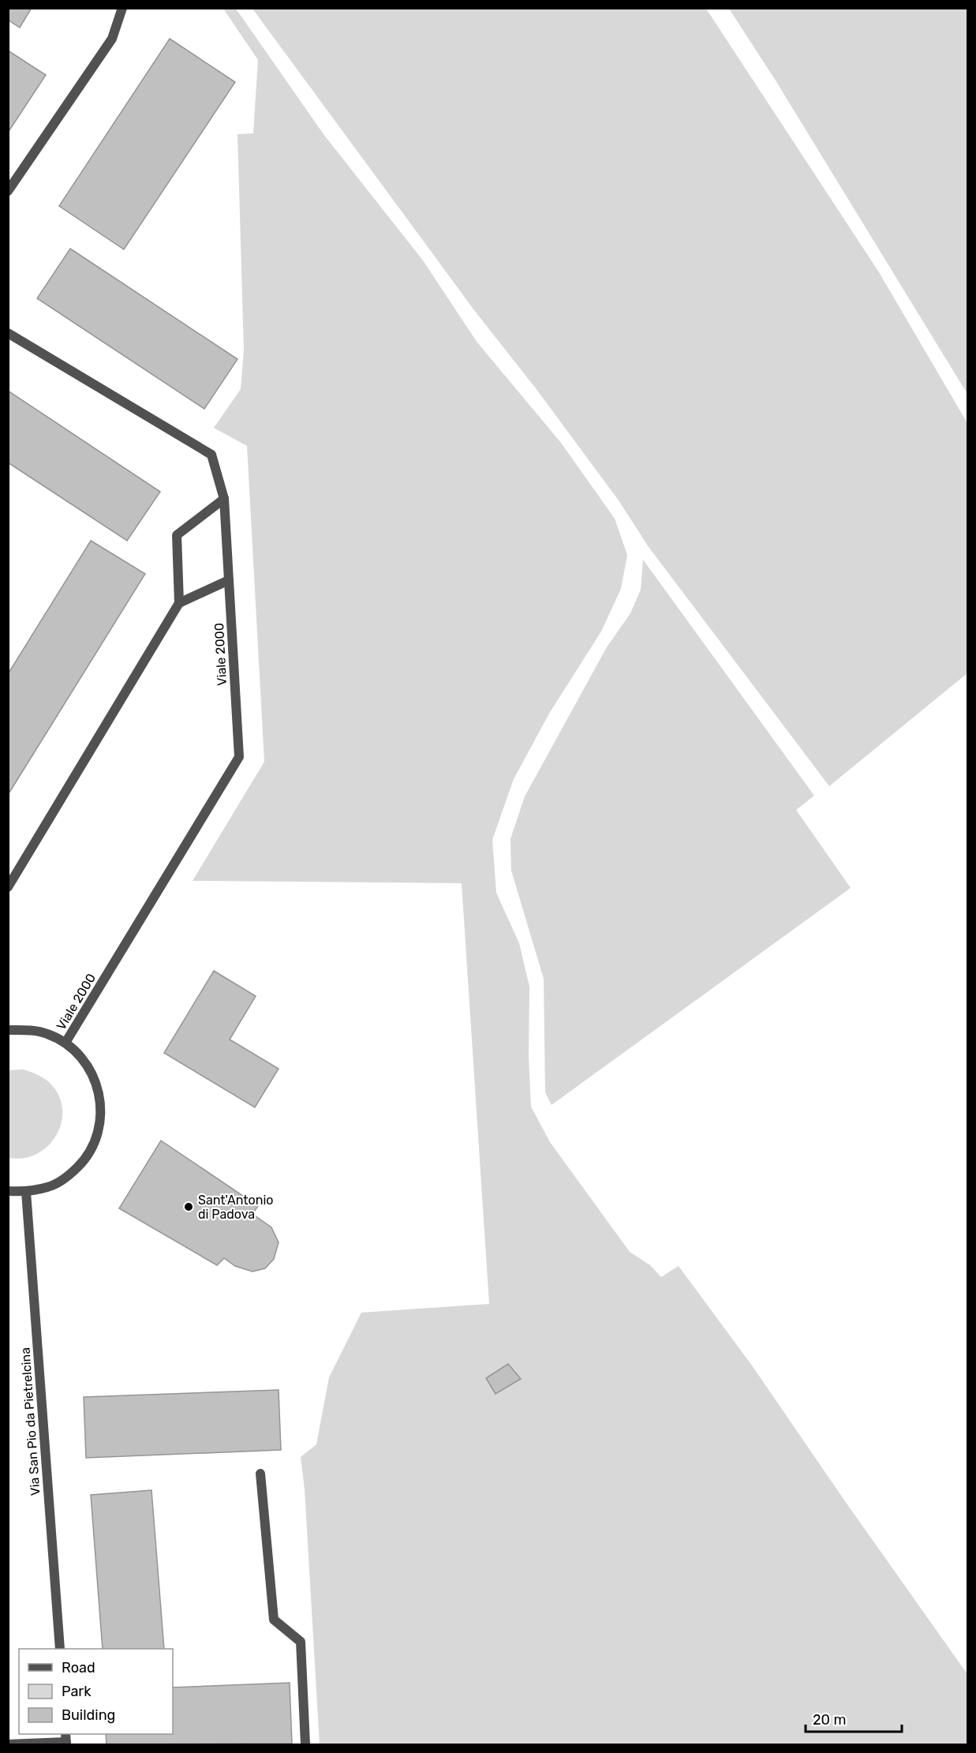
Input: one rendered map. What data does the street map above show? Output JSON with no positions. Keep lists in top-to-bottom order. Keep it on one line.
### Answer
{"streets":{"street":["Viale 2000","Via San Pio da Pietrelcina"]},"places":["Sant'Antonio di Padova"],"legend":["Road","Park","Building"],"scale_bar":"20 m"}
